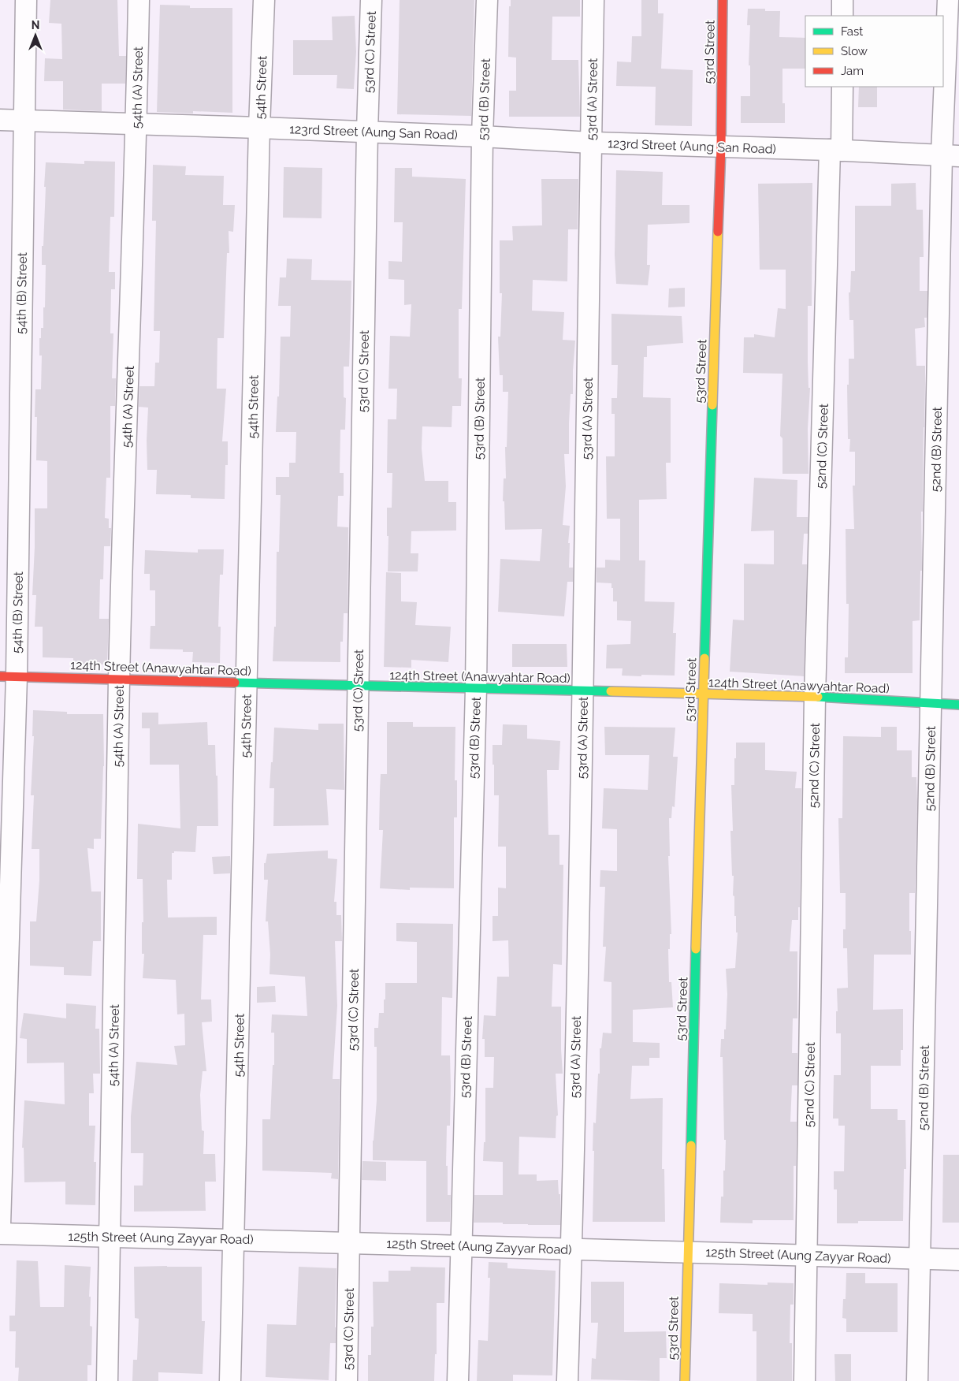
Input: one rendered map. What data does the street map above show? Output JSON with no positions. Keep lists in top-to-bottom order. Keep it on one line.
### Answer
{"streets":{"street":["53rd (C) Street","53rd Street","54th (A) Street","54th Street","53rd (B) Street","53rd (A) Street","123rd Street (Aung San Road)","54th (B) Street","52nd (C) Street","52nd (B) Street","124th Street (Anawyahtar Road)","125th Street (Aung Zayyar Road)"]},"crossings":[["53rd (C) Street","123rd Street (Aung San Road)"],["53rd (C) Street","124th Street (Anawyahtar Road)"],["53rd (C) Street","125th Street (Aung Zayyar Road)"],["53rd Street","123rd Street (Aung San Road)"],["53rd Street","124th Street (Anawyahtar Road)"],["53rd Street","125th Street (Aung Zayyar Road)"],["54th (A) Street","123rd Street (Aung San Road)"],["54th (A) Street","124th Street (Anawyahtar Road)"],["54th (A) Street","125th Street (Aung Zayyar Road)"],["54th Street","123rd Street (Aung San Road)"],["54th Street","124th Street (Anawyahtar Road)"],["54th Street","125th Street (Aung Zayyar Road)"],["53rd (B) Street","123rd Street (Aung San Road)"],["53rd (B) Street","124th Street (Anawyahtar Road)"],["53rd (B) Street","125th Street (Aung Zayyar Road)"],["53rd (A) Street","123rd Street (Aung San Road)"],["53rd (A) Street","124th Street (Anawyahtar Road)"],["53rd (A) Street","125th Street (Aung Zayyar Road)"],["123rd Street (Aung San Road)","54th (B) Street"],["123rd Street (Aung San Road)","52nd (C) Street"],["123rd Street (Aung San Road)","52nd (B) Street"],["54th (B) Street","124th Street (Anawyahtar Road)"],["52nd (C) Street","124th Street (Anawyahtar Road)"],["52nd (C) Street","125th Street (Aung Zayyar Road)"],["52nd (B) Street","124th Street (Anawyahtar Road)"],["52nd (B) Street","125th Street (Aung Zayyar Road)"]],"legend":["Fast","Slow","Jam"],"north":"top"}
